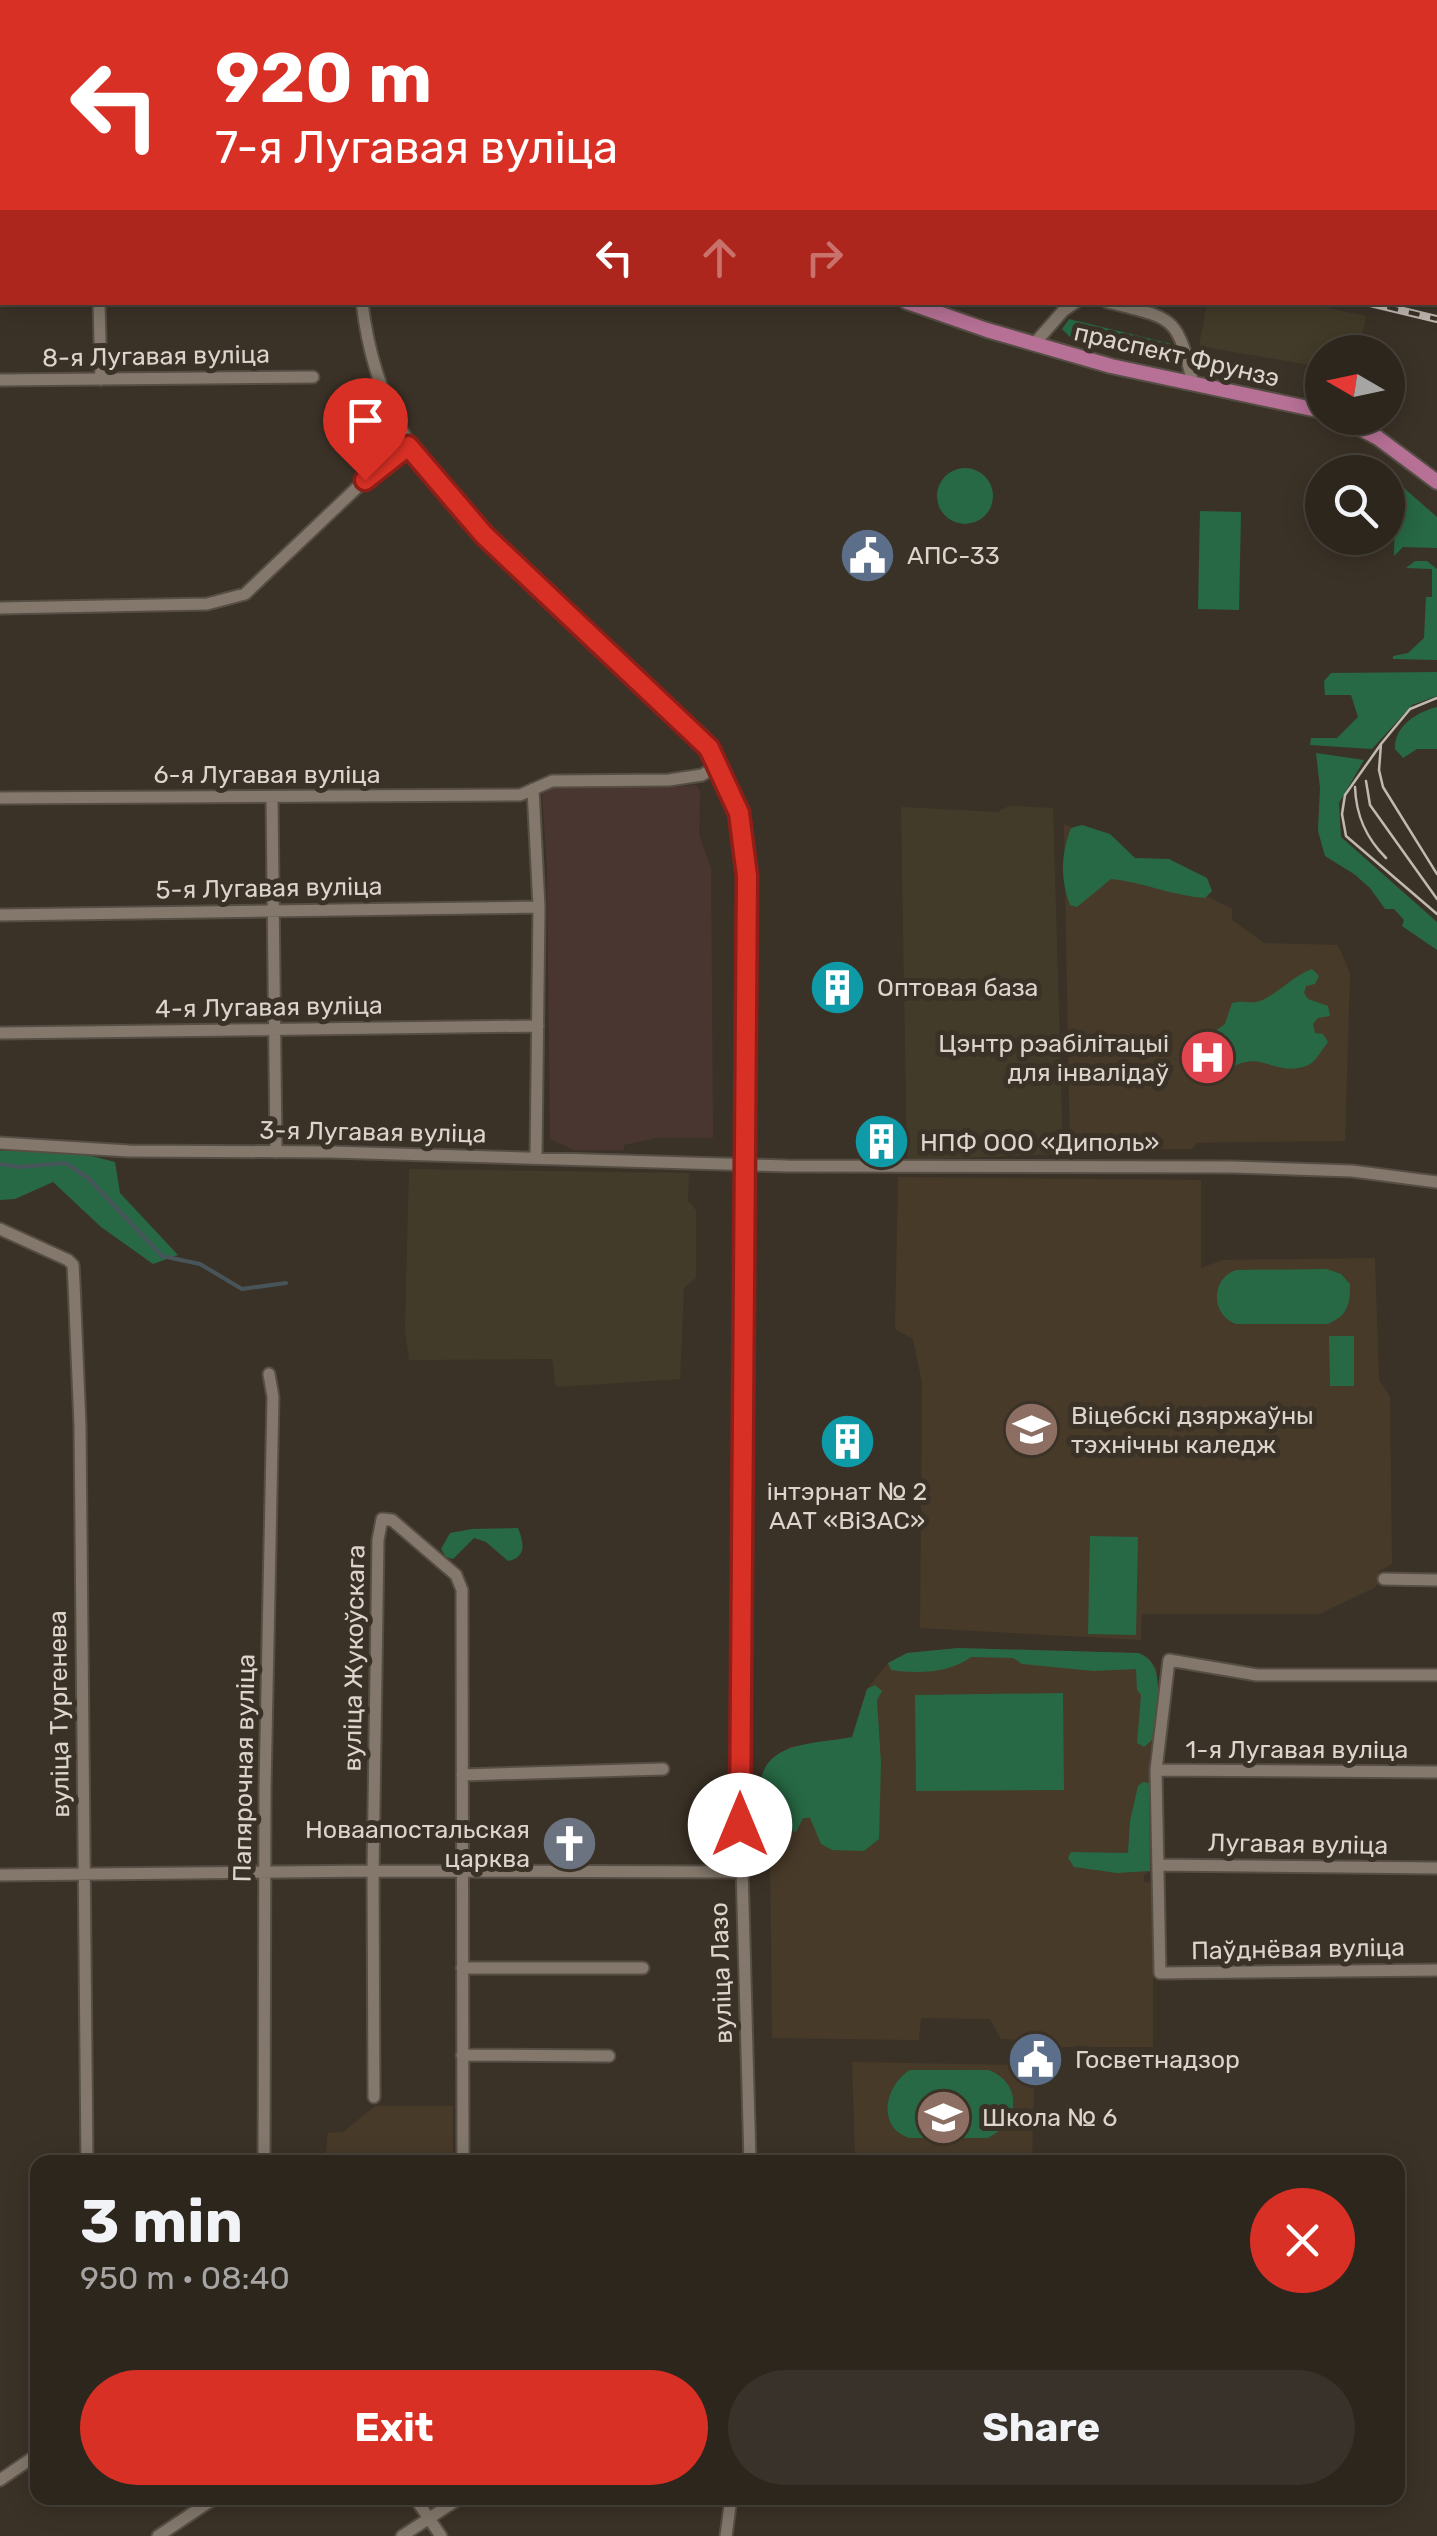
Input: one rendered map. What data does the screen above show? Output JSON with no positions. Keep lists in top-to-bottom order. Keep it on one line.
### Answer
{"streets":{"main road":["праспект Фрунзэ"],"street":["8-я Лугавая вуліца","6-я Лугавая вуліца","5-я Лугавая вуліца","4-я Лугавая вуліца","3-я Лугавая вуліца","вуліца Жукоўскага","вуліца Тургенева","1-я Лугавая вуліца","Папярочная вуліца","Лугавая вуліца","Паўднёвая вуліца","вуліца Лазо"]},"crossings":[["6-я Лугавая вуліца","вуліца Лазо"],["3-я Лугавая вуліца","вуліца Лазо"],["Лугавая вуліца","Паўднёвая вуліца"]],"places":{"public building":["АПС-33","Госветнадзор"],"building":["Оптовая база","НПФ ООО «Диполь»","інтэрнат № 2 ААТ «ВіЗАС»"],"hospital":["Цэнтр рэабілітацыі для інвалідаў"],"school or university":["Віцебскі дзяржаўны тэхнічны каледж","Школа № 6"],"church":["Новаапостальская царква"]},"north":"left","page":{"turn":["920 m","7-я Лугавая вуліца"],"heading":["3 min","950 m · 08:40"],"buttons":["Exit","Share"]}}
